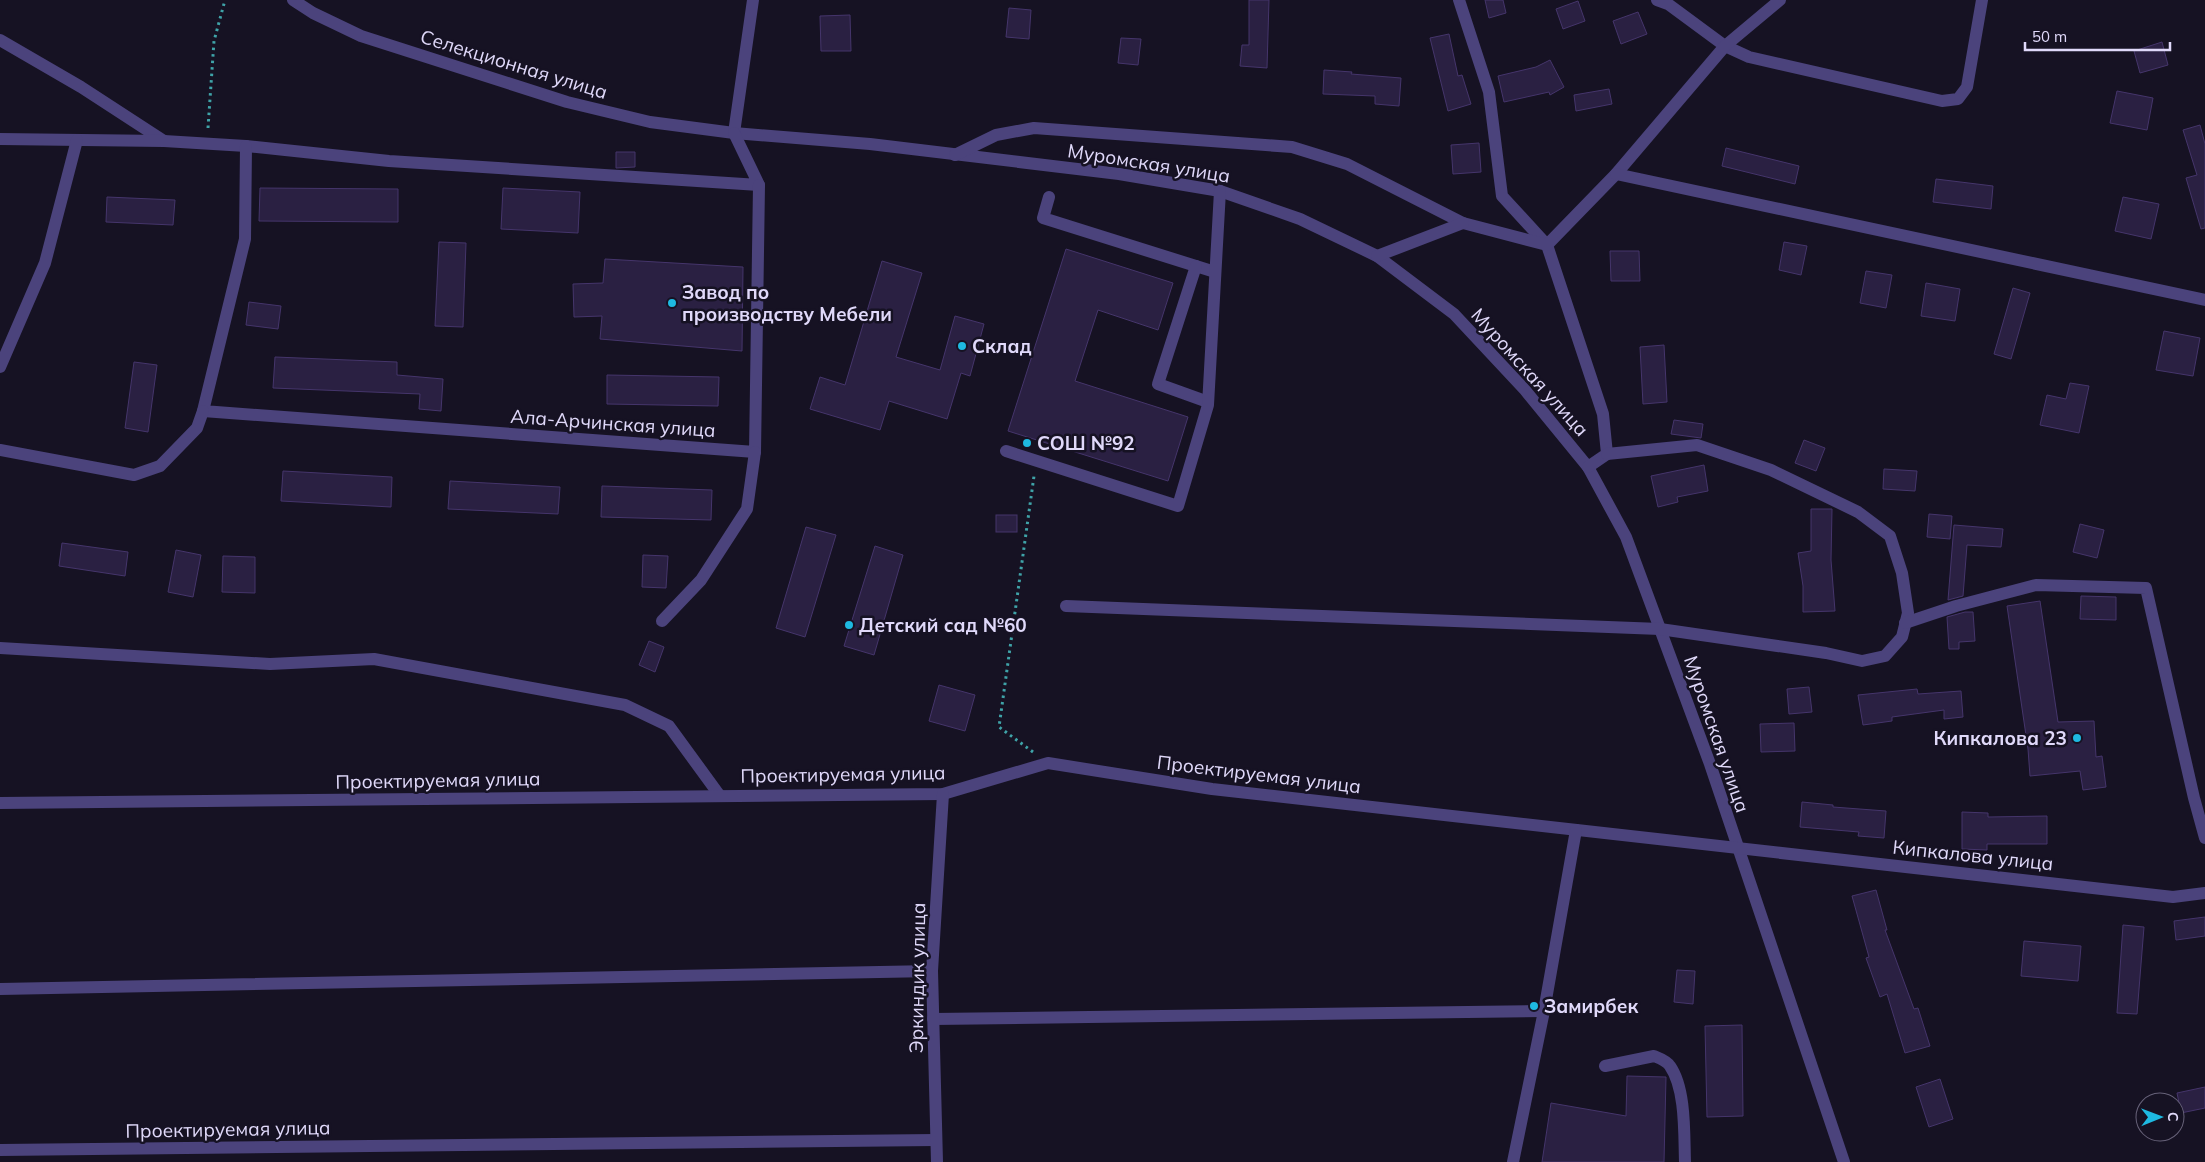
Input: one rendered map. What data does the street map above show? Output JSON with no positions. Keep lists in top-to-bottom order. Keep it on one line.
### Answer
{"streets":{"street":["Селекционная улица","Муромская улица","Ала-Арчинская улица","Проектируемая улица","Кипкалова улица","Эркиндик улица"]},"crossings":[["Селекционная улица","Муромская улица"],["Муромская улица","Проектируемая улица"],["Муромская улица","Кипкалова улица"],["Проектируемая улица","Кипкалова улица"],["Проектируемая улица","Эркиндик улица"]],"places":["Завод по производству Мебели","Склад","СОШ №92","Детский сад №60","Кипкалова 23","Замирбек"],"scale_bar":"50 m","north":"right"}
